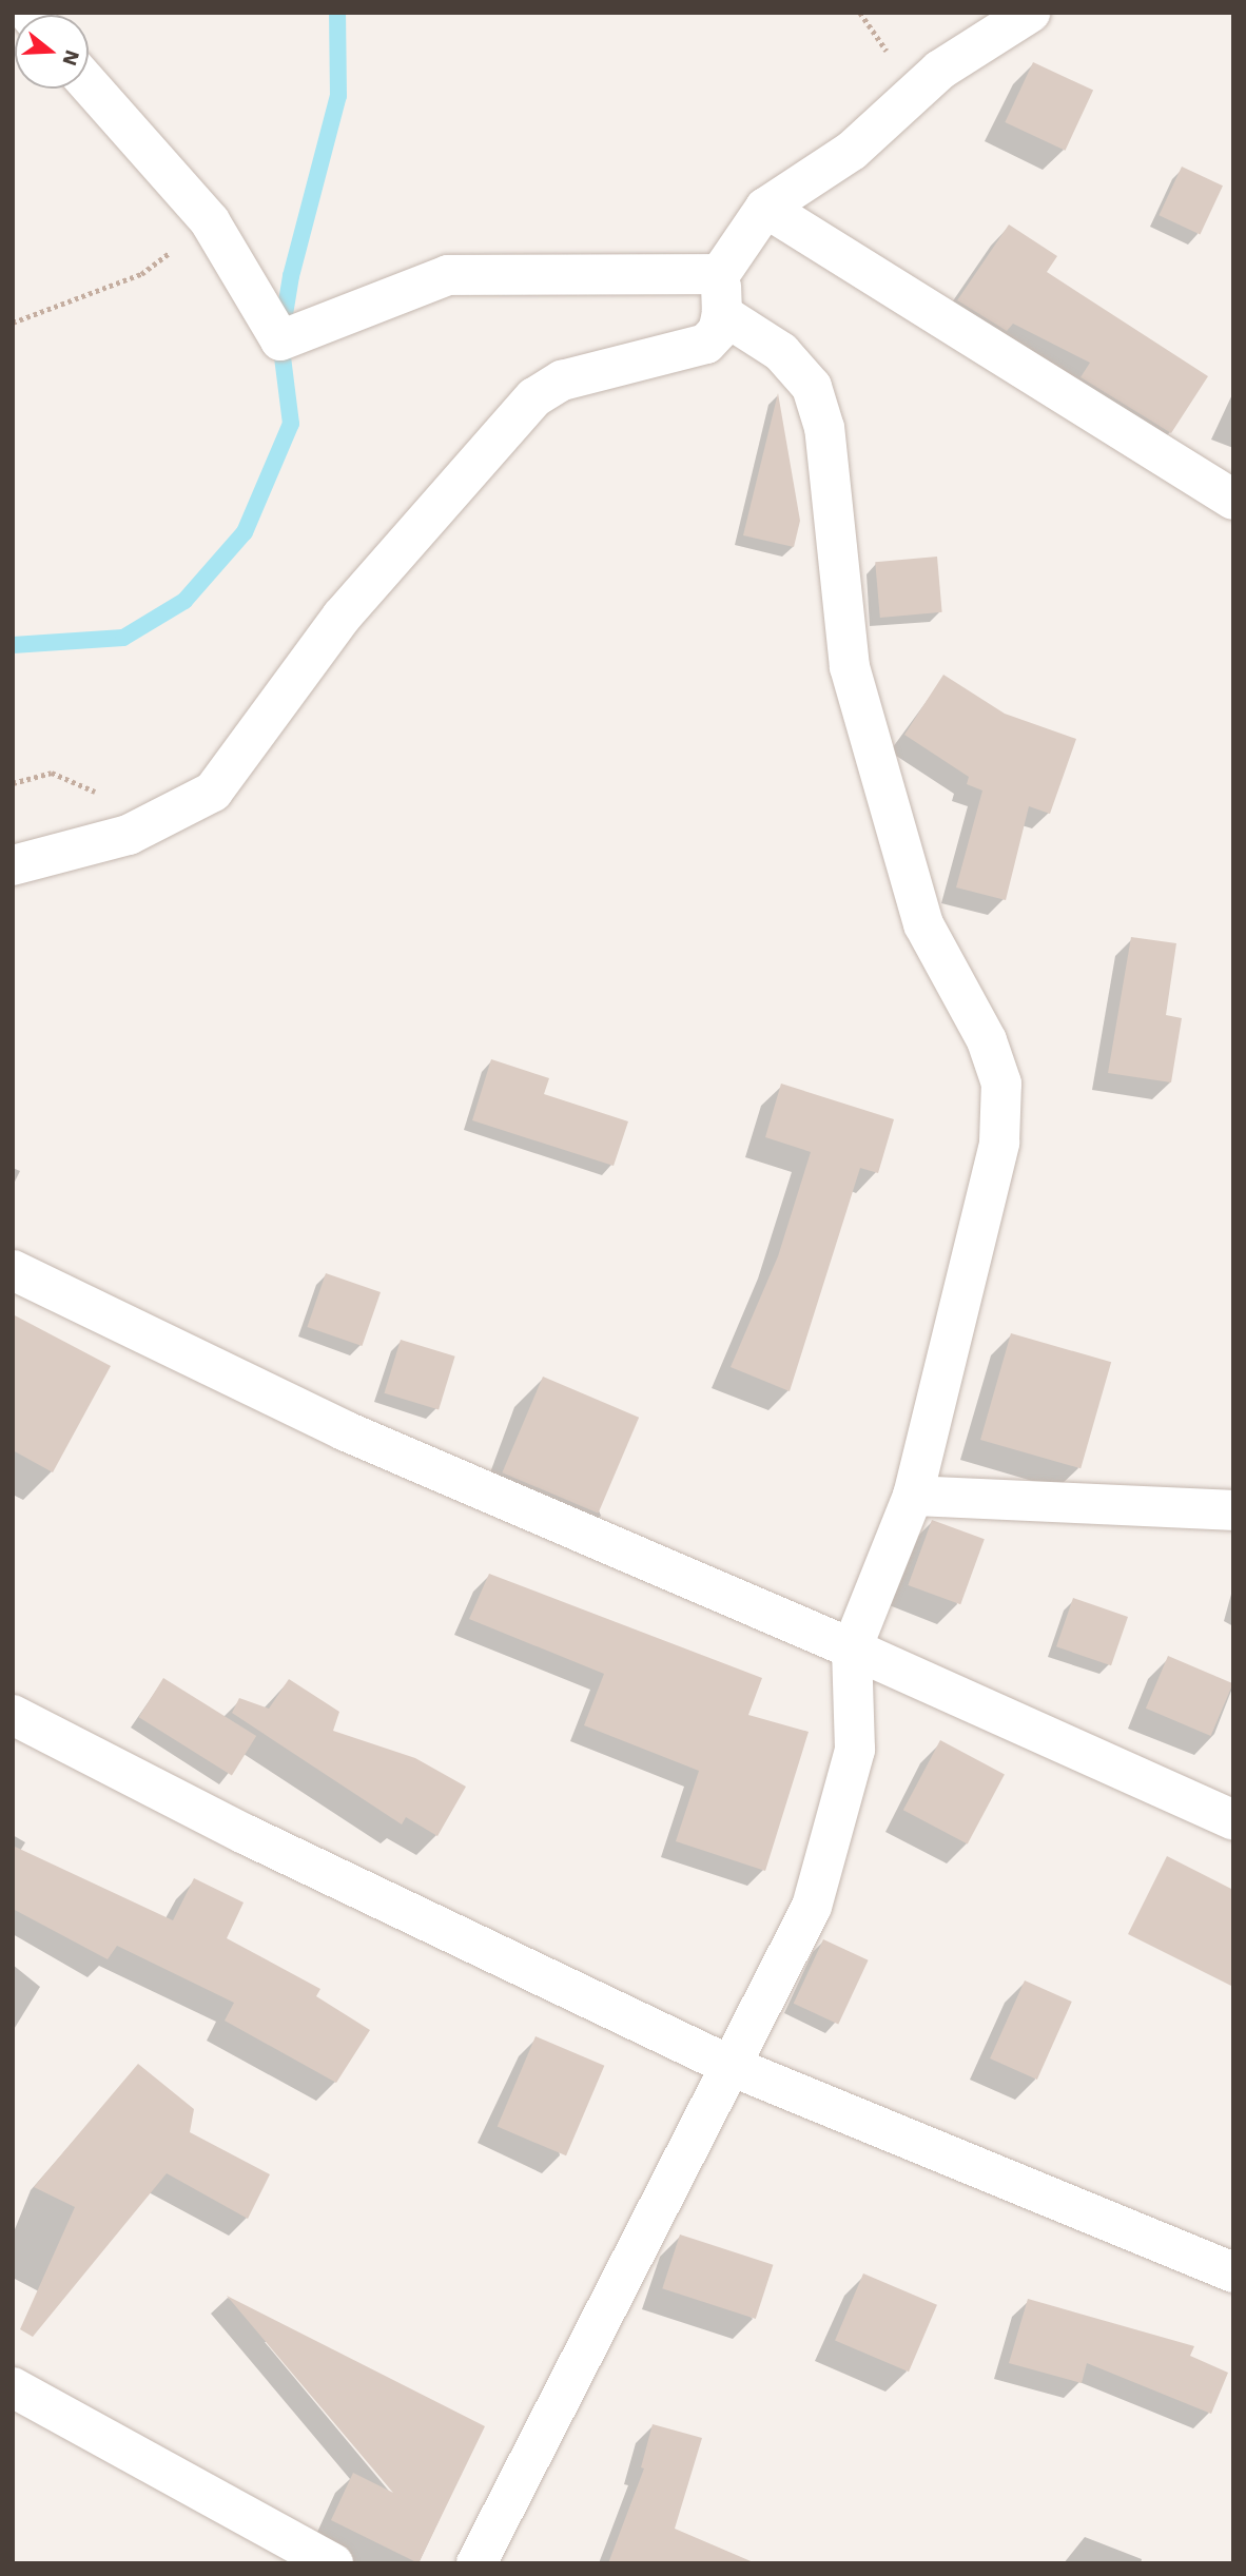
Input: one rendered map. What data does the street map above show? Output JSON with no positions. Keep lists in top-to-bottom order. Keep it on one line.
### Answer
{"north":"right"}
